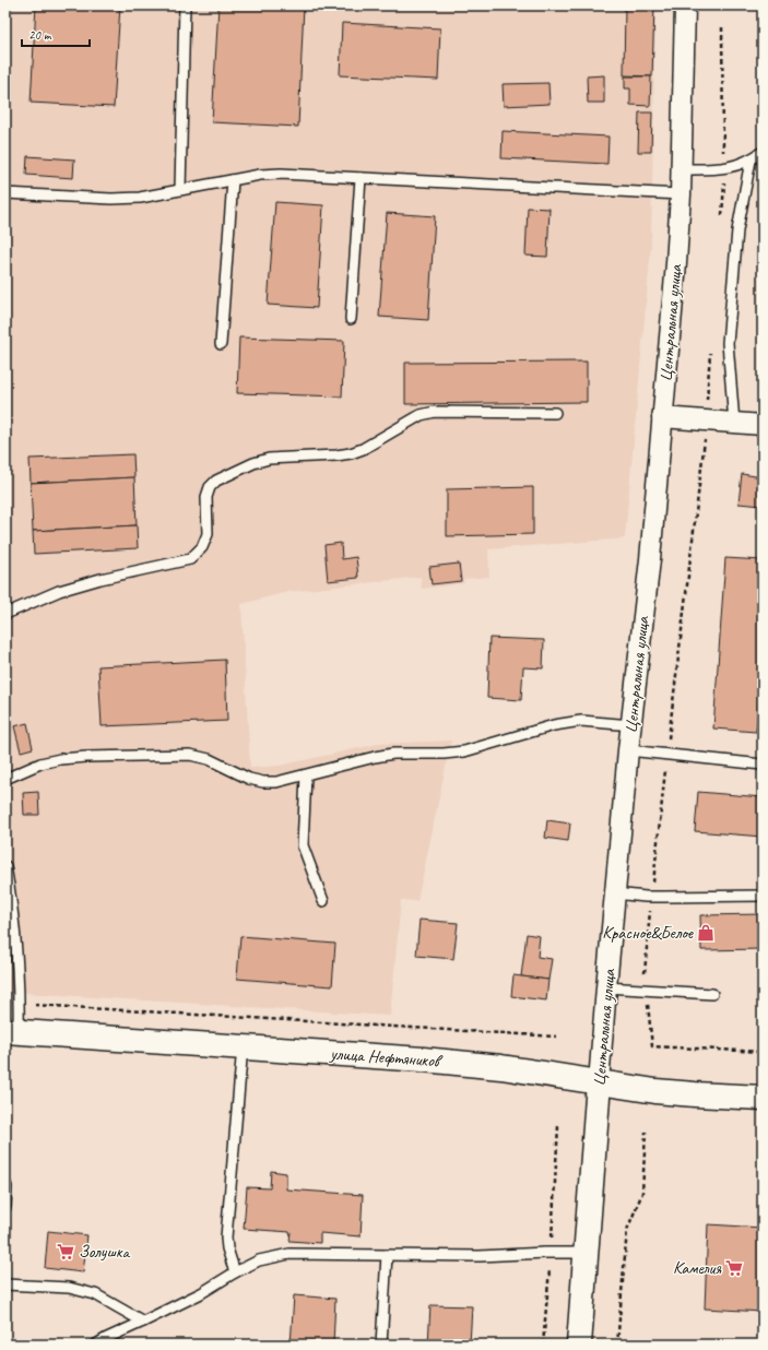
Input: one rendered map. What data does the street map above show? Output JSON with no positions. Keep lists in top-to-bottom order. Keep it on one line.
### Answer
{"streets":{"street":["Центральная улица","улица Нефтяников"]},"crossings":[["Центральная улица","улица Нефтяников"]],"places":{"shop":["Красное&Белое"],"supermarket":["Золушка","Камелия"]},"scale_bar":"20 m"}
